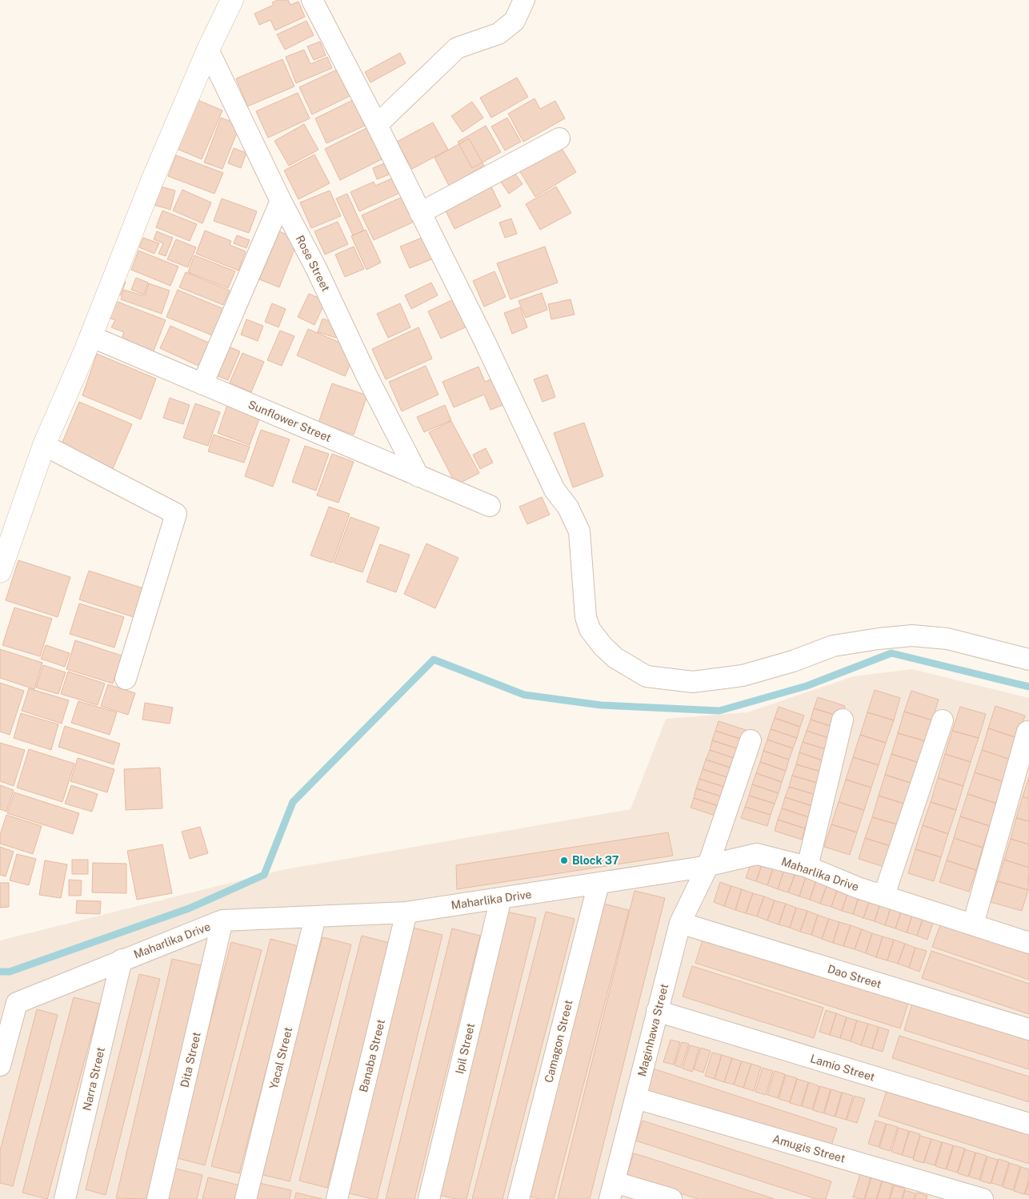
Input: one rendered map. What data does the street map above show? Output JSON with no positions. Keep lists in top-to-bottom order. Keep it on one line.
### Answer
{"streets":{"street":["Rose Street","Sunflower Street","Maharlika Drive","Dao Street","Maginhawa Street","Camagon Street","Ipil Street","Banaba Street","Yacal Street","Dita Street","Lamio Street","Narra Street","Amugis Street"]},"crossings":[["Rose Street","Sunflower Street"],["Maharlika Drive","Maginhawa Street"],["Maharlika Drive","Camagon Street"],["Maharlika Drive","Ipil Street"],["Maharlika Drive","Banaba Street"],["Maharlika Drive","Yacal Street"],["Maharlika Drive","Dita Street"],["Maharlika Drive","Narra Street"],["Dao Street","Maginhawa Street"],["Maginhawa Street","Lamio Street"],["Maginhawa Street","Amugis Street"]],"places":["Block 37"]}
